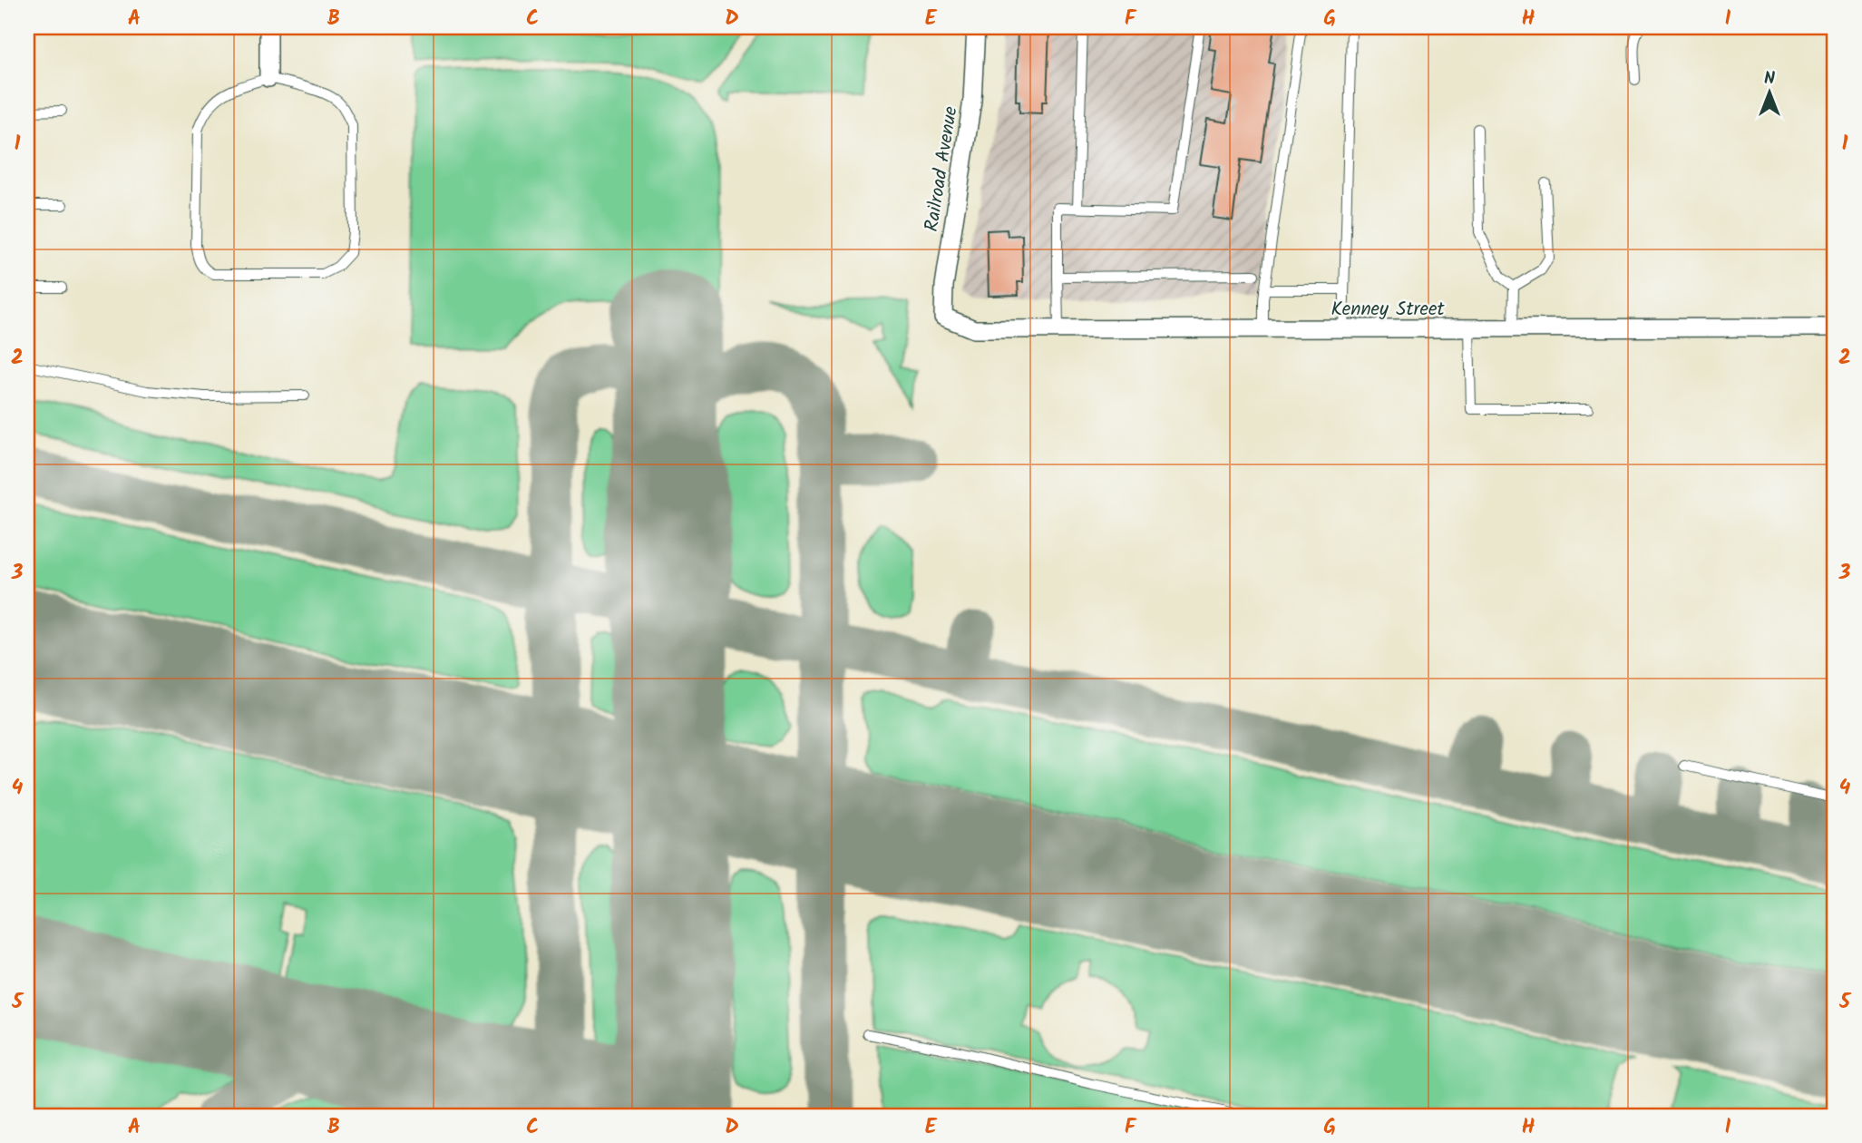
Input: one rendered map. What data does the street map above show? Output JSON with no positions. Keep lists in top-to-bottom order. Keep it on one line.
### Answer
{"streets":{"street":["Railroad Avenue","Kenney Street"]},"crossings":[["Railroad Avenue","Kenney Street"]],"north":"top","grid":{"columns":["A","B","C","D","E","F","G","H","I"],"rows":["1","2","3","4","5"]}}
